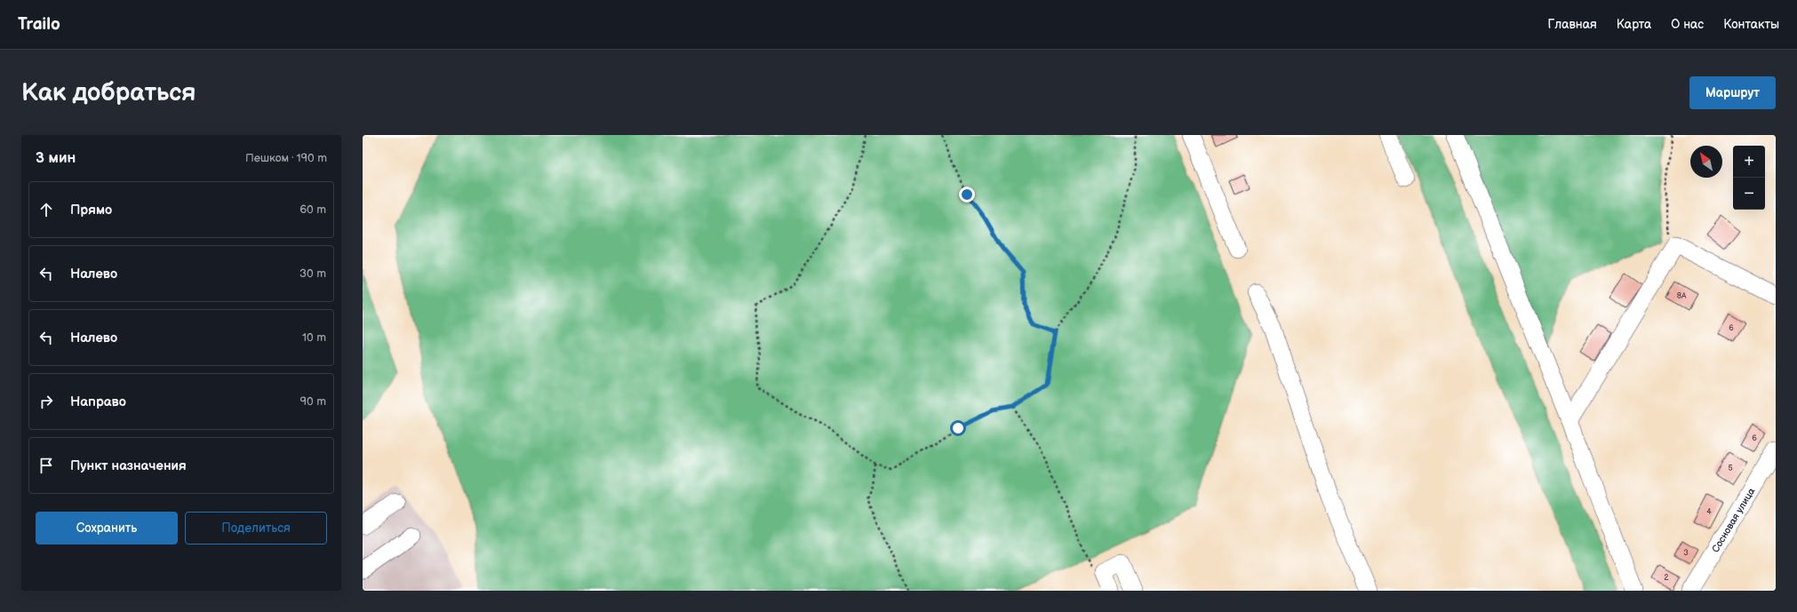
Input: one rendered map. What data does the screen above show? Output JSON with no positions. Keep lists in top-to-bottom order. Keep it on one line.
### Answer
{"streets":{"street":["Сосновая улица"]},"house_numbers":["8А","6","6","5","4","3","2"],"north":"top left","page":{"header":"Trailo","nav":["Главная","Карта","О нас","Контакты"],"buttons":["Маршрут",["Сохранить","Поделиться"]],"title":"Как добраться","heading":["3 мин","Пешком · 190 m"],"map_buttons":["+","−"],"list":[["Прямо","60 m"],["Налево","30 m"],["Налево","10 m"],["Направо","90 m"],"Пункт назначения"]}}
